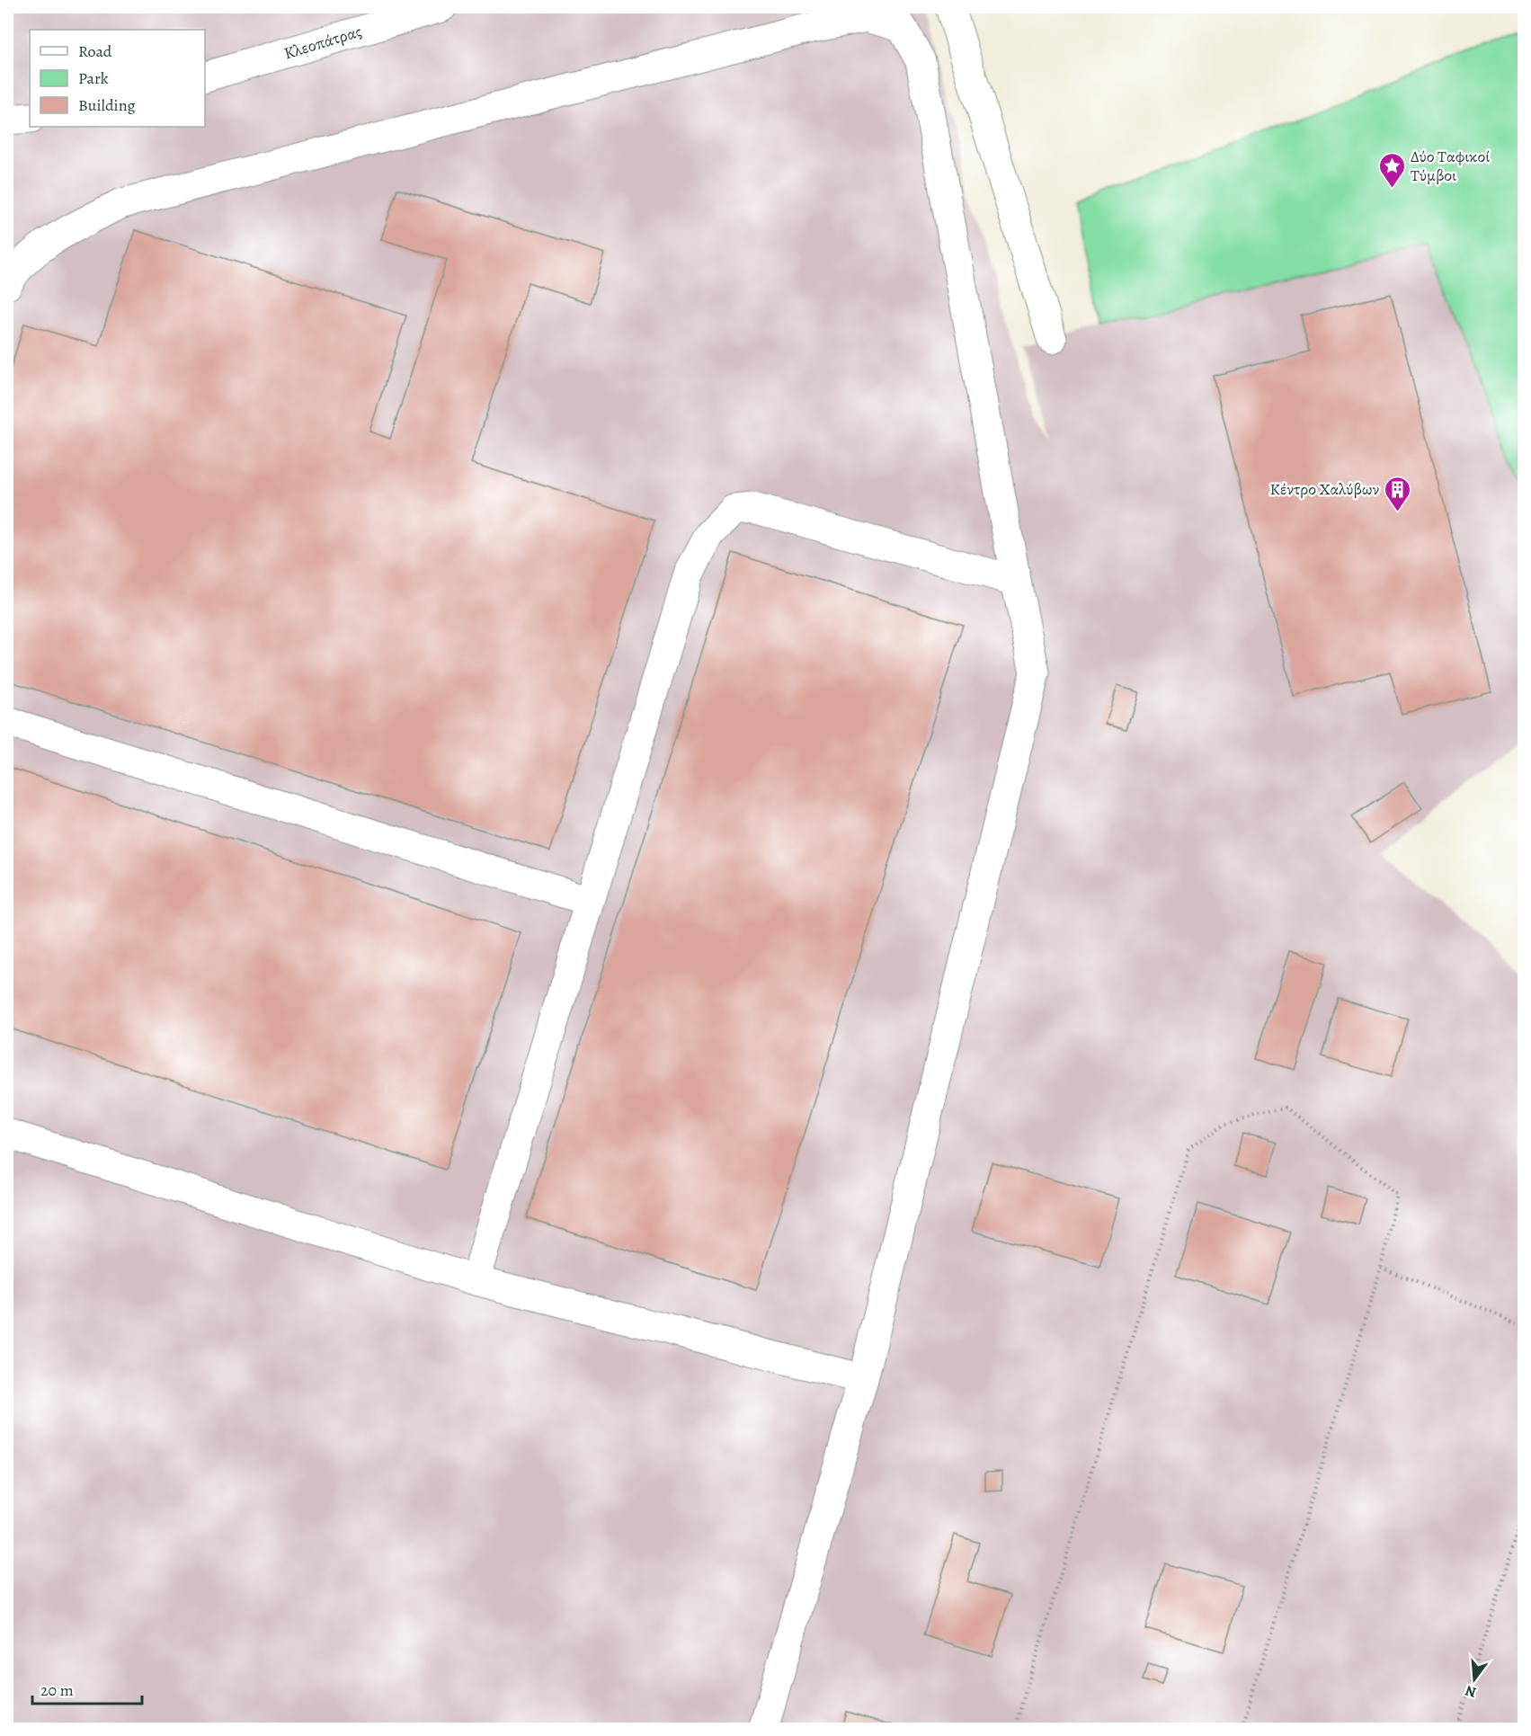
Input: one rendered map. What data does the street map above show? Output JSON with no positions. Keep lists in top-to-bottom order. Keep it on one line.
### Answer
{"streets":{"street":["Κλεοπάτρας"]},"places":{"place":["Δύο Ταφικοί Τύμβοι"],"building":["Κέντρο Χαλύβων"]},"legend":["Road","Park","Building"],"scale_bar":"20 m","north":"bottom"}
